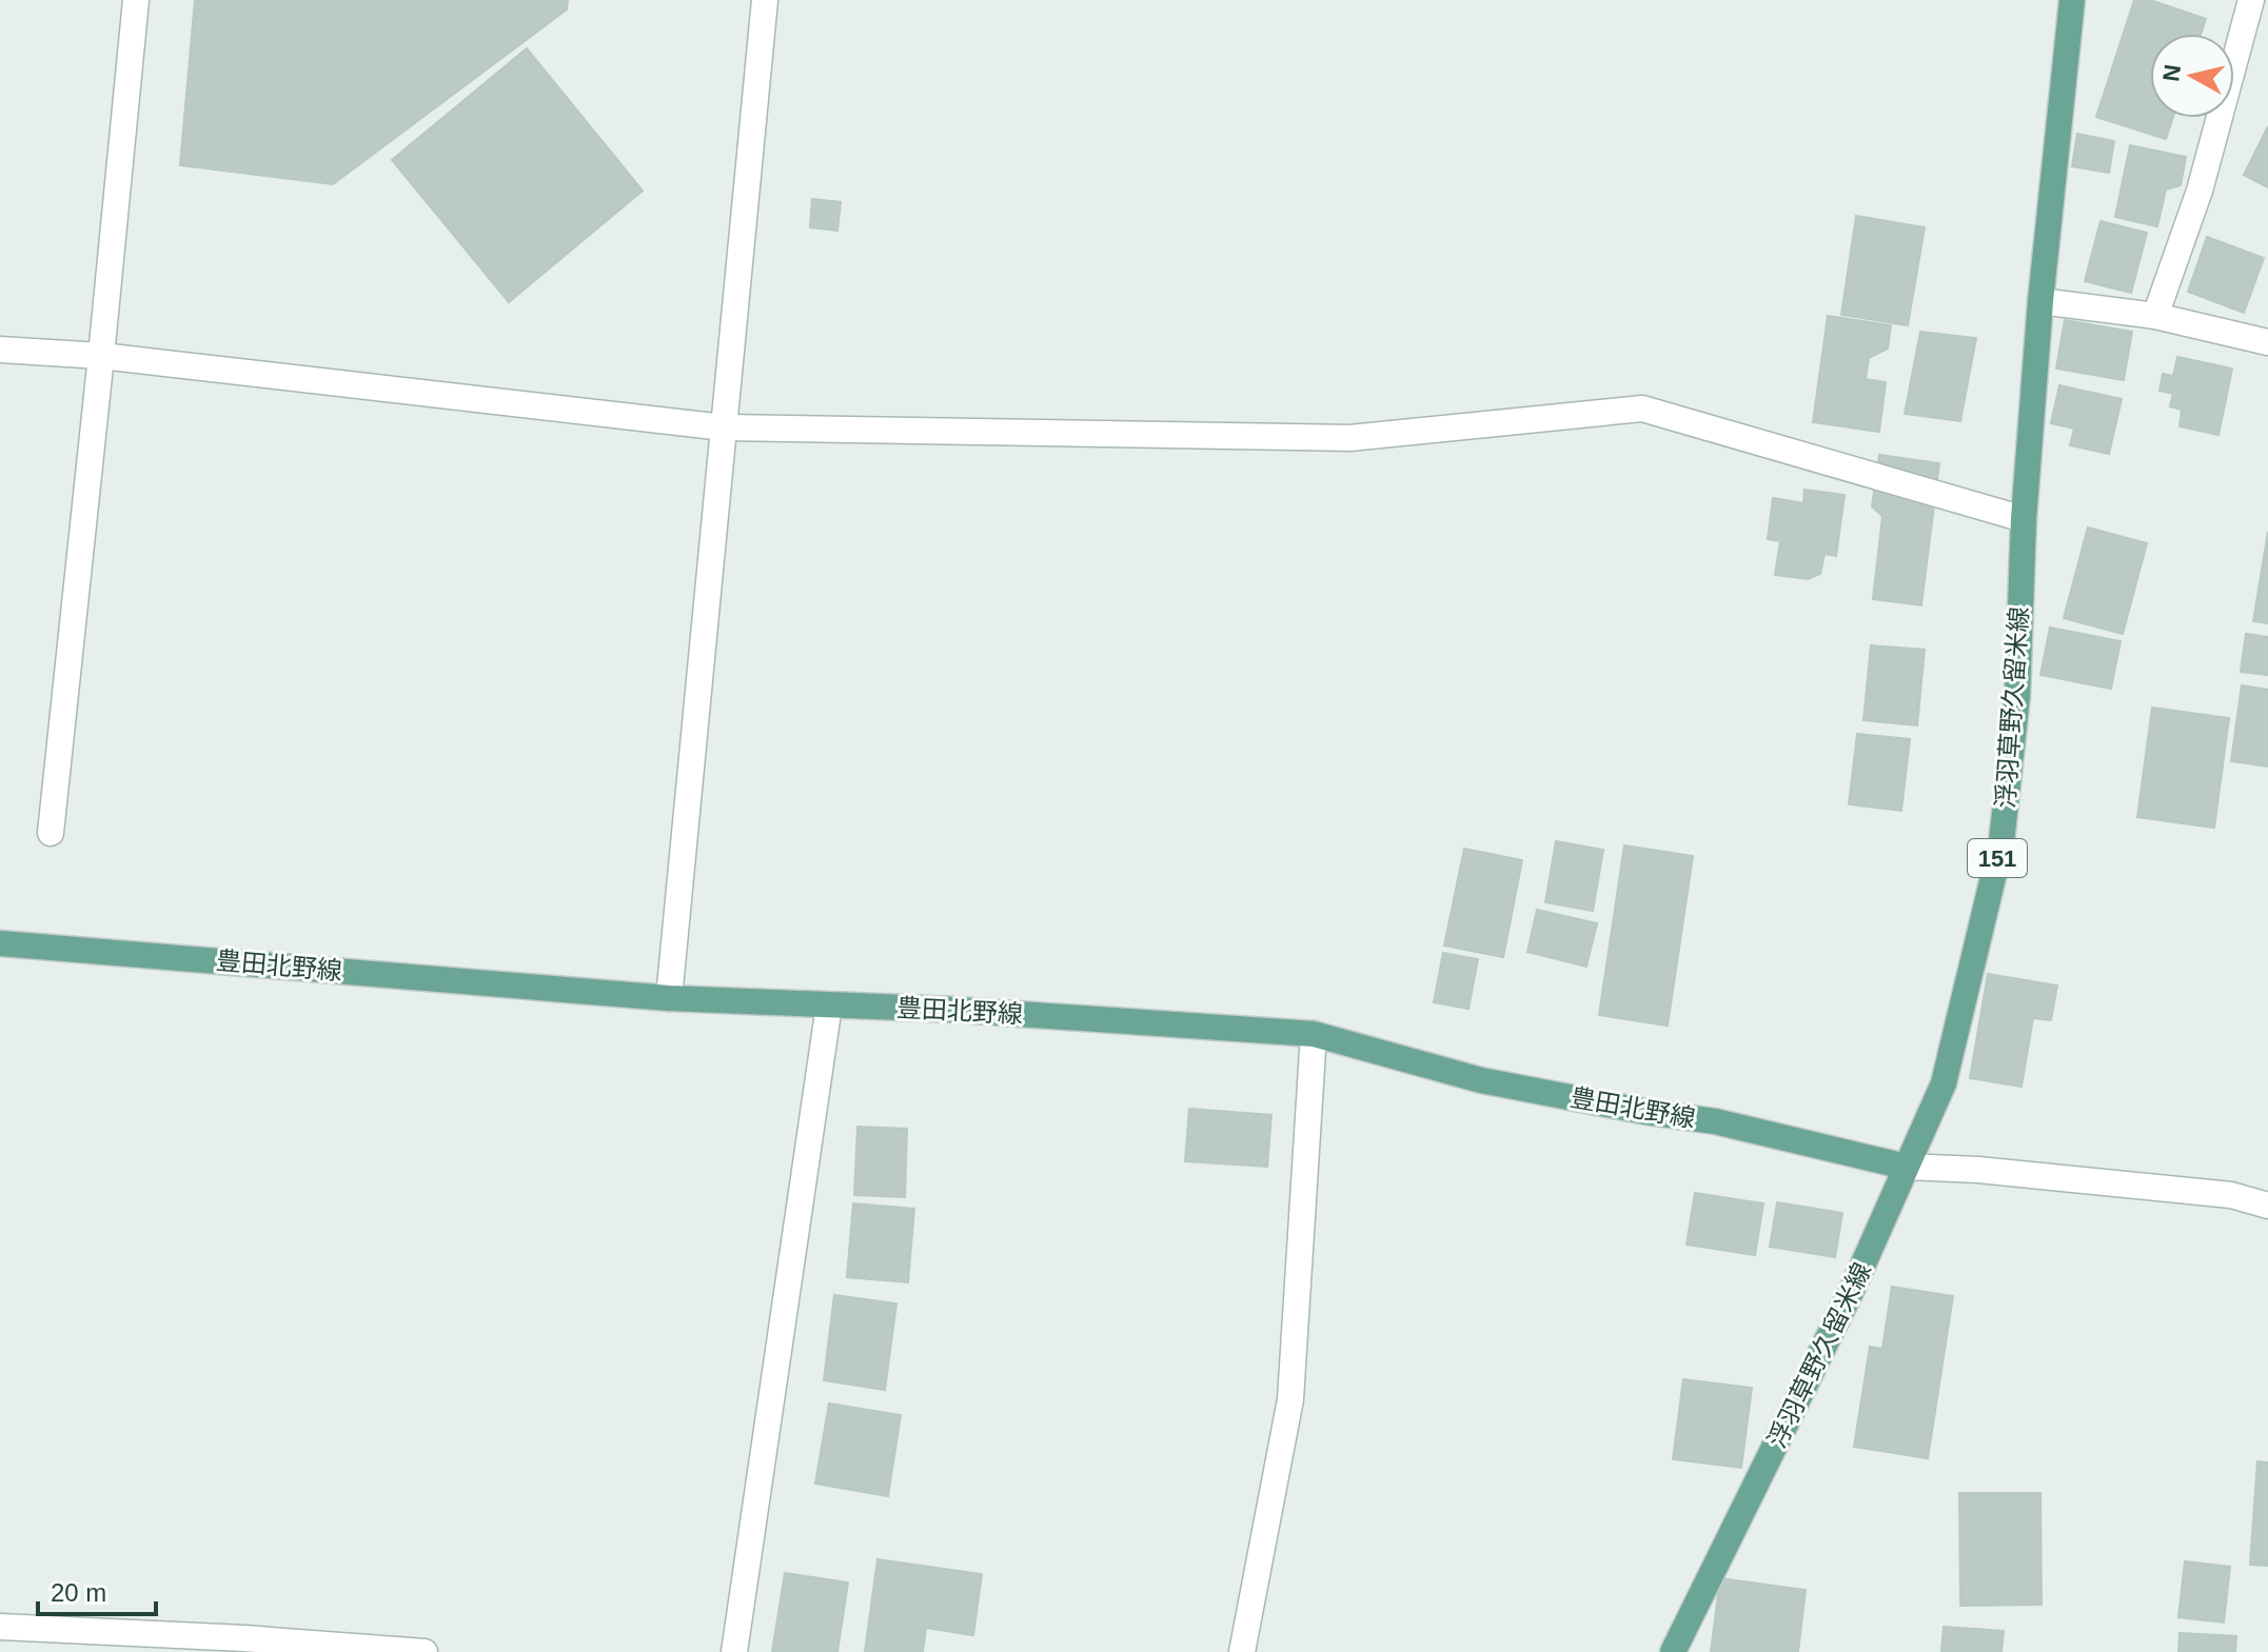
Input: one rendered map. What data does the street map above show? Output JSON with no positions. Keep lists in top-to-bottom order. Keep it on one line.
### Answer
{"streets":{"main road":["浮羽草野久留米線","151","豊田北野線"]},"crossings":[["浮羽草野久留米線","豊田北野線"]],"scale_bar":"20 m","north":"left"}
